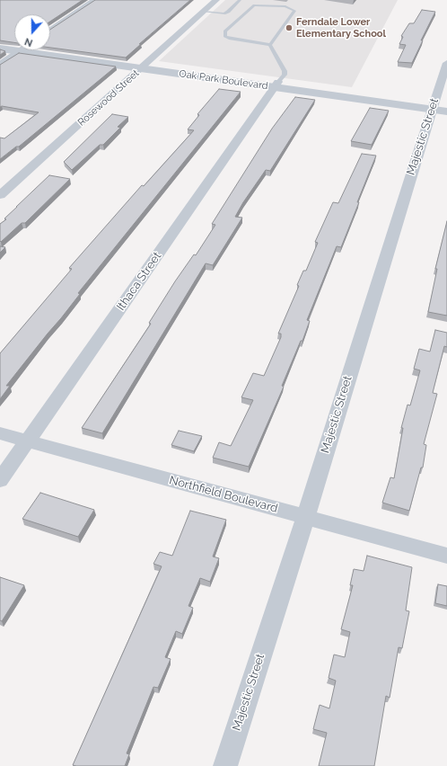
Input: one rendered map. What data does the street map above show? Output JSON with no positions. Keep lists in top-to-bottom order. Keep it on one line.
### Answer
{"streets":{"street":["Oak Park Boulevard","Rosewood Street","Majestic Street","Ithaca Street","Northfield Boulevard"]},"crossings":[["Oak Park Boulevard","Rosewood Street"],["Oak Park Boulevard","Majestic Street"],["Oak Park Boulevard","Ithaca Street"],["Majestic Street","Northfield Boulevard"],["Ithaca Street","Northfield Boulevard"]],"places":["Ferndale Lower Elementary School"],"north":"bottom"}
